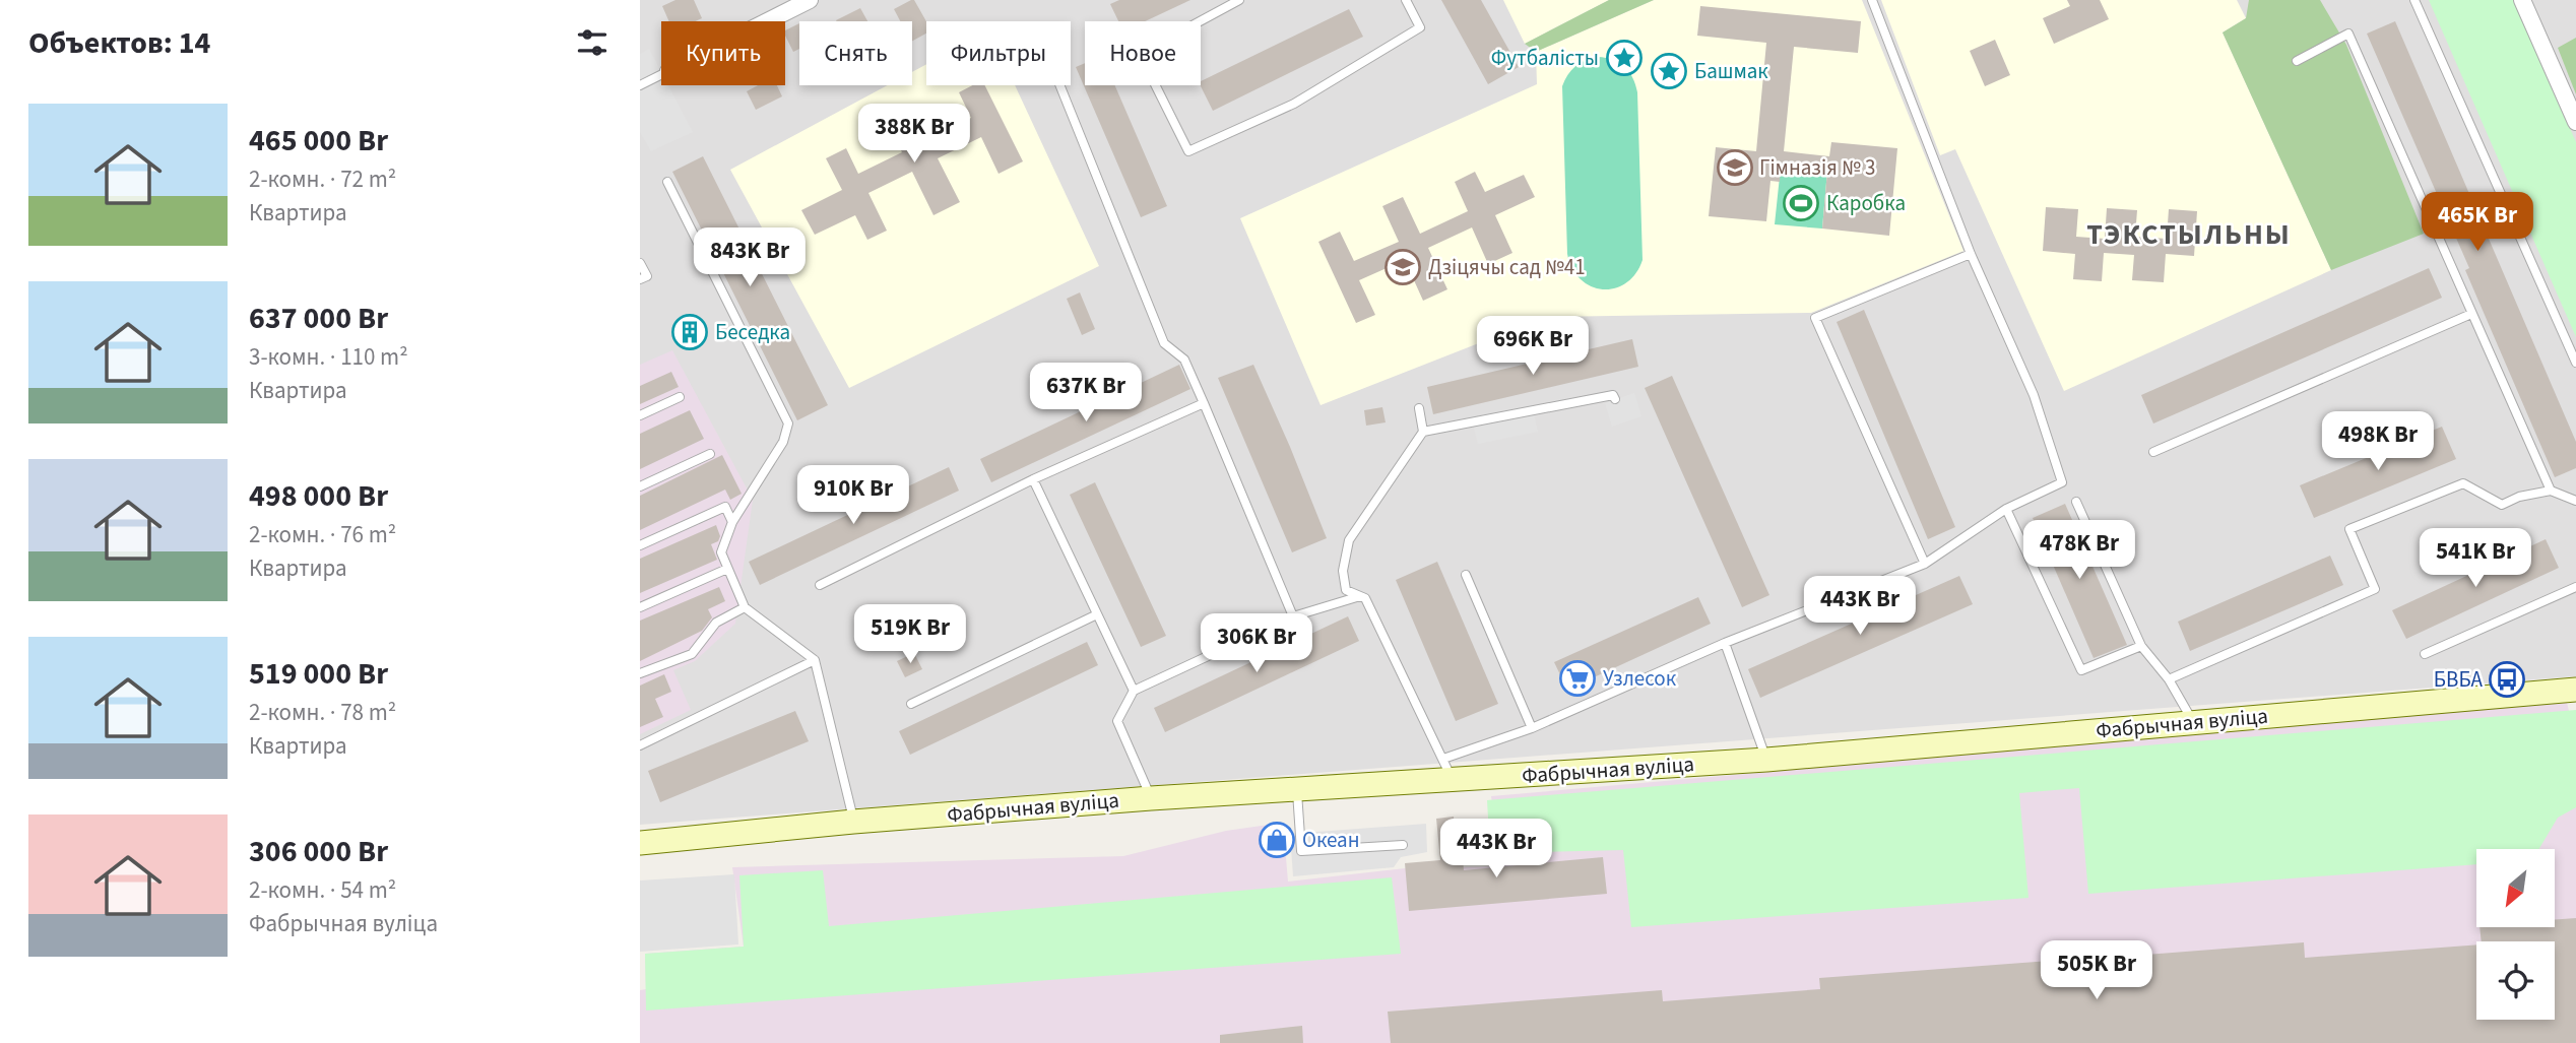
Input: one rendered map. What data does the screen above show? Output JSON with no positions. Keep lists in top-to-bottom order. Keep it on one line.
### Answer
{"streets":{"main road":["Фабрычная вуліца"]},"districts":["ТЭКСТЫЛЬНЫ"],"places":{"place":["Футбалісты","Башмак"],"school or university":["Гімназія № 3","Дзіцячы сад №41"],"sports":["Каробка"],"building":["Беседка"],"supermarket":["Узлесок"],"bus stop":["БВБА"],"shop":["Океан"]},"north":"bottom left","page":{"heading":"Объектов: 14","chip":["Купить","Снять","Фильтры","Новое"],"list":[{"name":"465 000 Br","note":"2-комн. · 72 m² · Квартира"},{"name":"637 000 Br","note":"3-комн. · 110 m² · Квартира"},{"name":"498 000 Br","note":"2-комн. · 76 m² · Квартира"},{"name":"519 000 Br","note":"2-комн. · 78 m² · Квартира"},{"name":"306 000 Br","note":"2-комн. · 54 m² · Фабрычная вуліца"}],"price":["388K Br","465K Br","843K Br","696K Br","637K Br","498K Br","910K Br","478K Br","541K Br","443K Br","519K Br","306K Br","443K Br","505K Br"]}}
